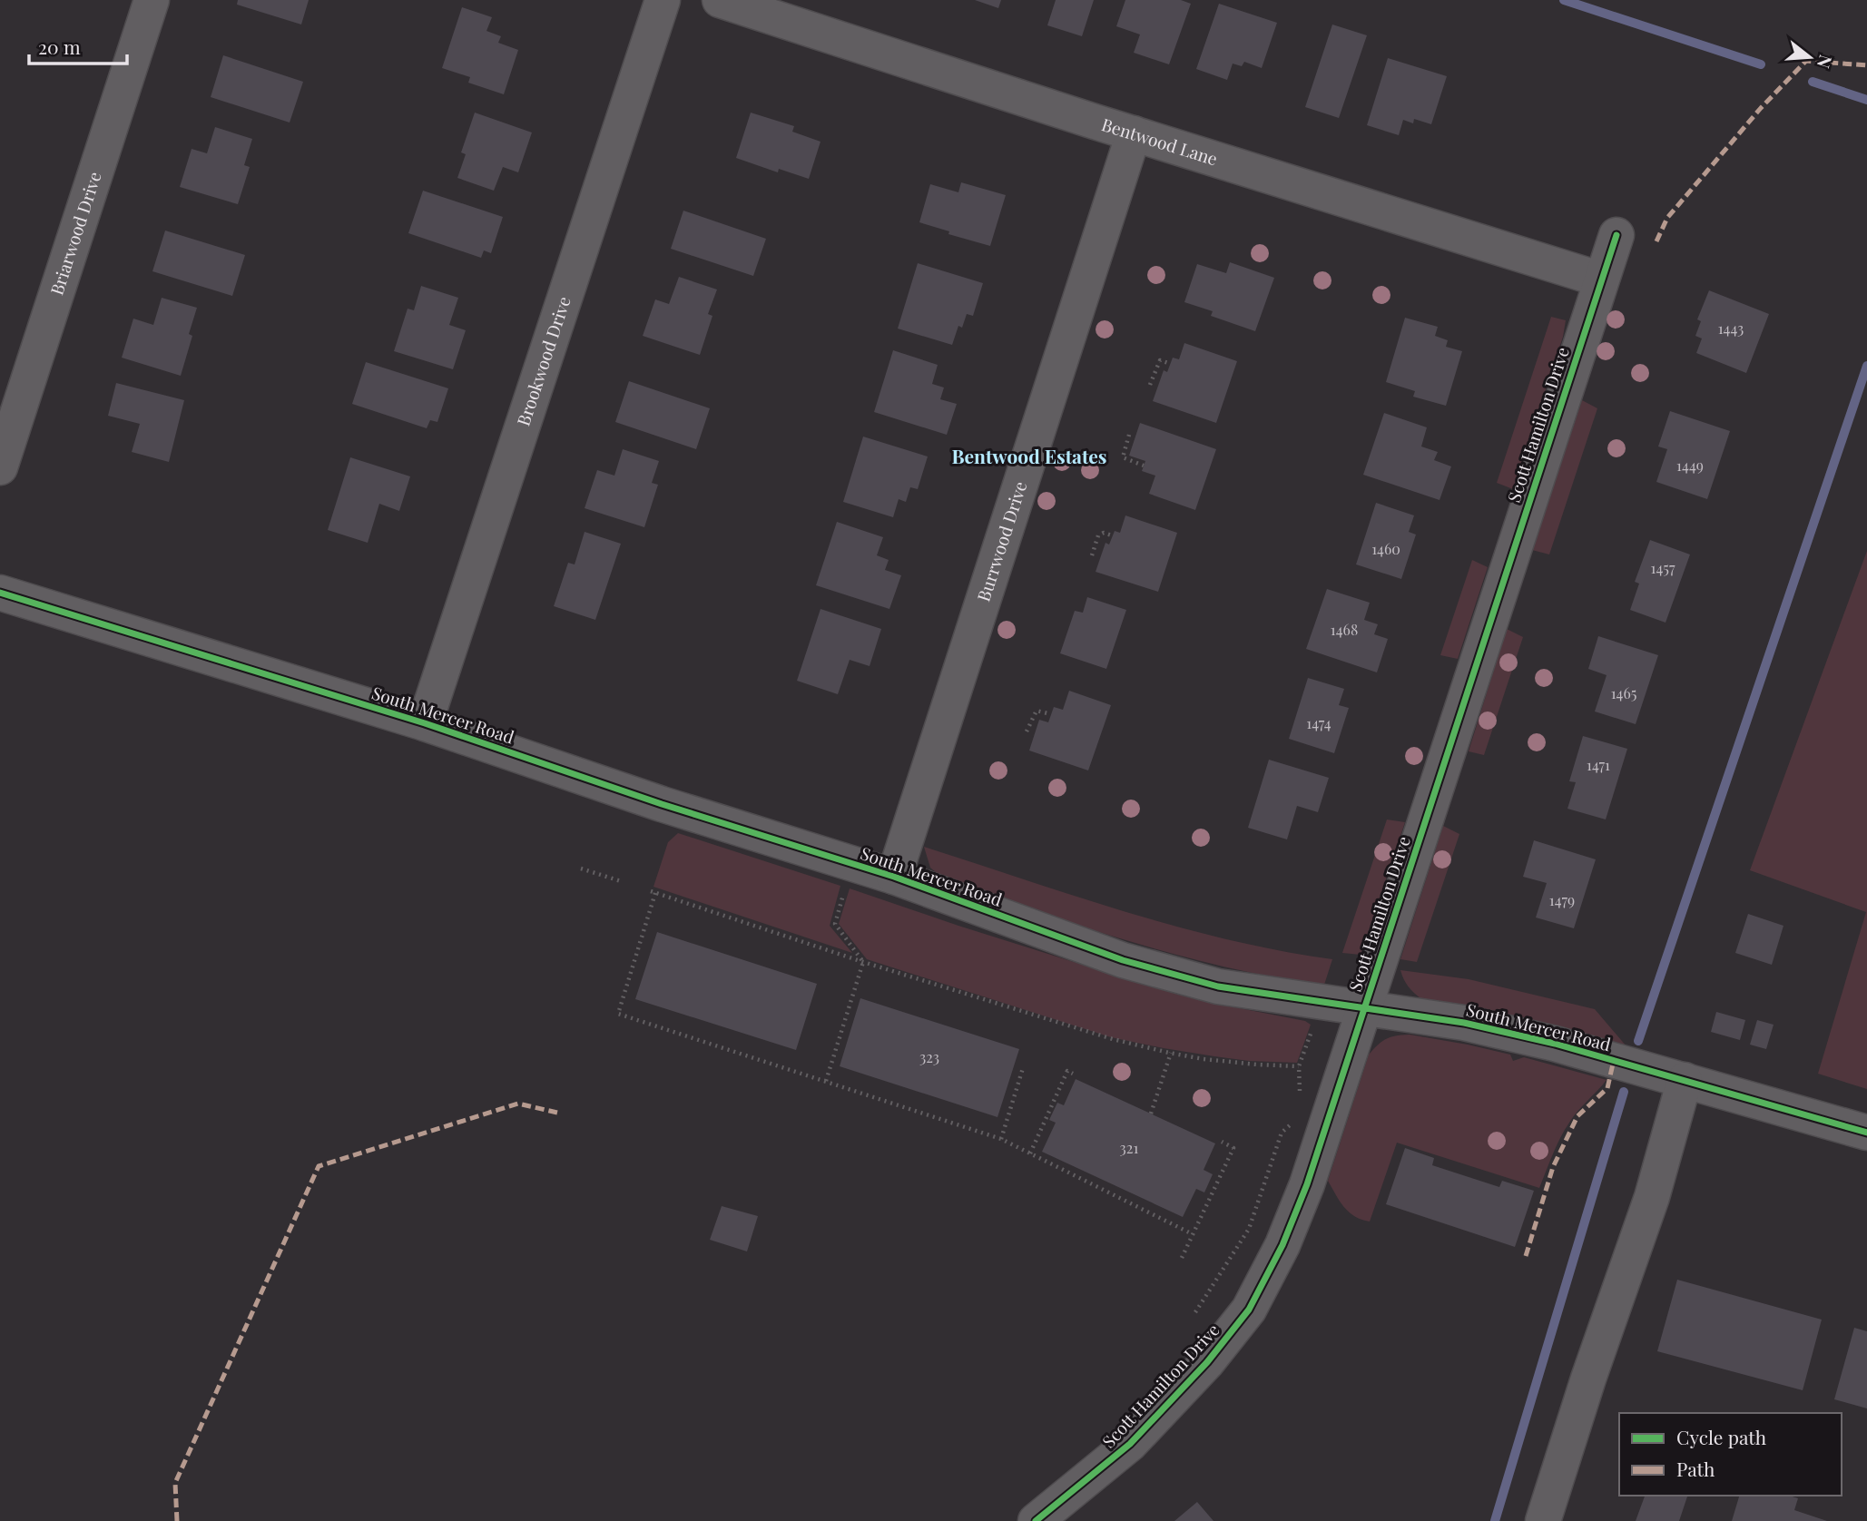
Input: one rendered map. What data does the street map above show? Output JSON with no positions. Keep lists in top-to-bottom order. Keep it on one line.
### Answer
{"streets":{"street":["Bentwood Lane","Briarwood Drive","Brookwood Drive","Scott Hamilton Drive","Burrwood Drive","South Mercer Road"]},"crossings":[["Bentwood Lane","Scott Hamilton Drive"],["Bentwood Lane","Burrwood Drive"],["Brookwood Drive","South Mercer Road"],["Scott Hamilton Drive","South Mercer Road"],["Burrwood Drive","South Mercer Road"]],"districts":["Bentwood Estates"],"house_numbers":["1443","1449","1460","1457","1468","1465","1474","1471","1479","323","321"],"legend":["Cycle path","Path"],"scale_bar":"20 m","north":"right"}
